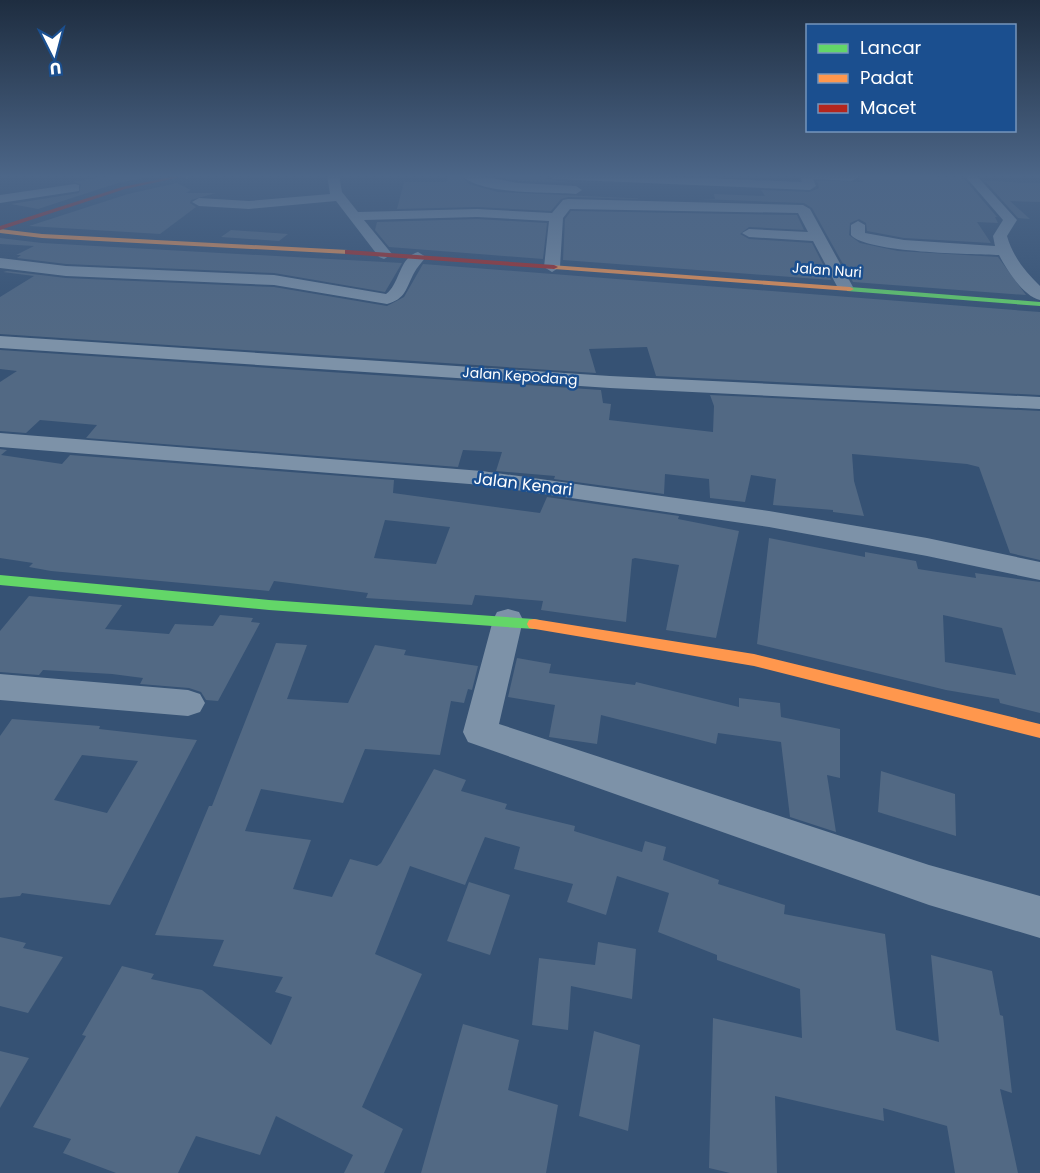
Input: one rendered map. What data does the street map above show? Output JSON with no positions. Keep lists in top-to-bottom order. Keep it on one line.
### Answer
{"streets":{"street":["Jalan Nuri","Jalan Kepodang","Jalan Kenari"]},"legend":["Lancar","Padat","Macet"],"north":"bottom"}
